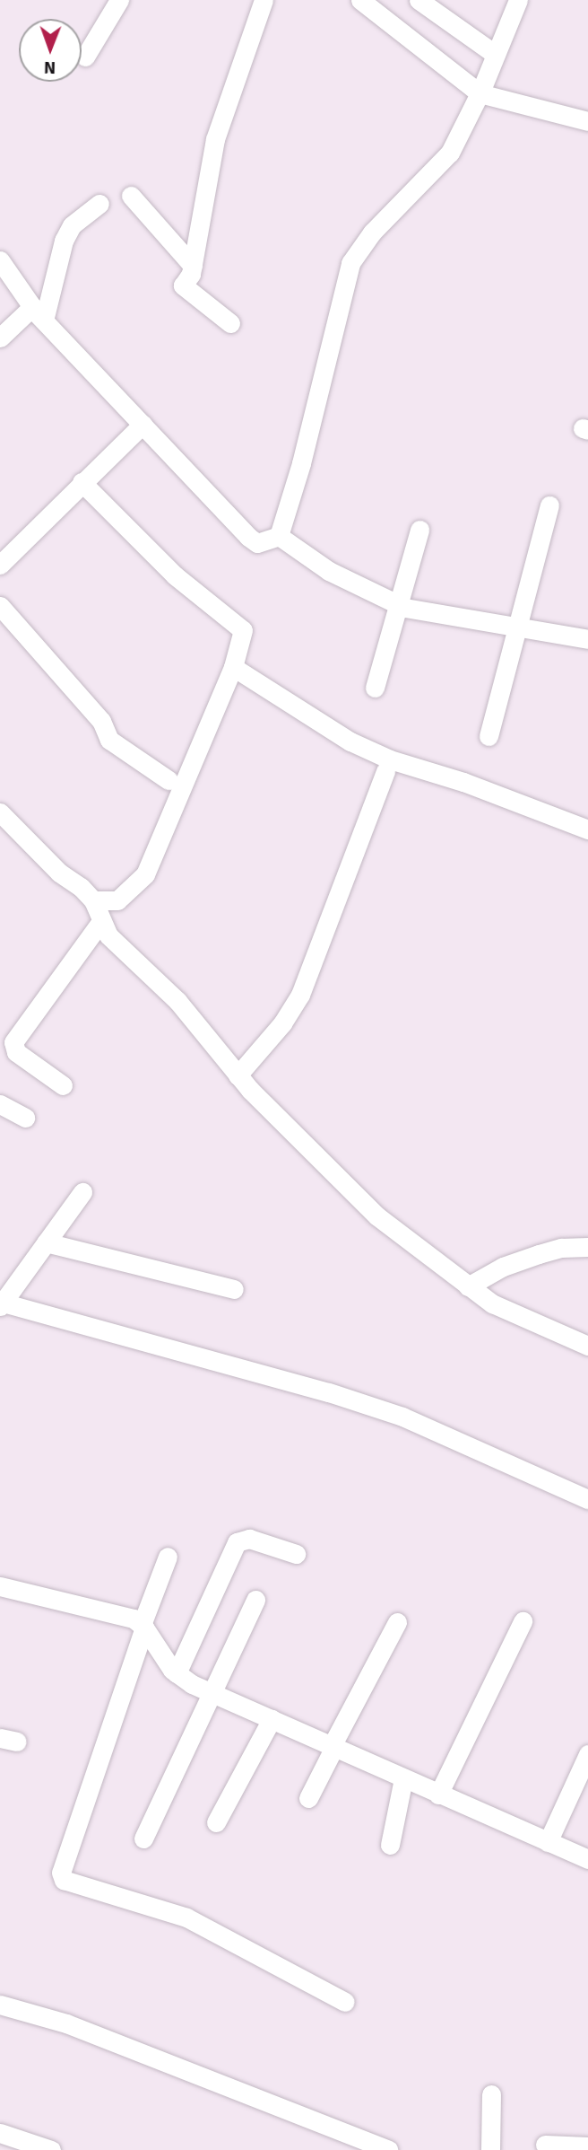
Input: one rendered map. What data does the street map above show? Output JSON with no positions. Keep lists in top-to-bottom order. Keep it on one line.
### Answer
{"north":"bottom"}
